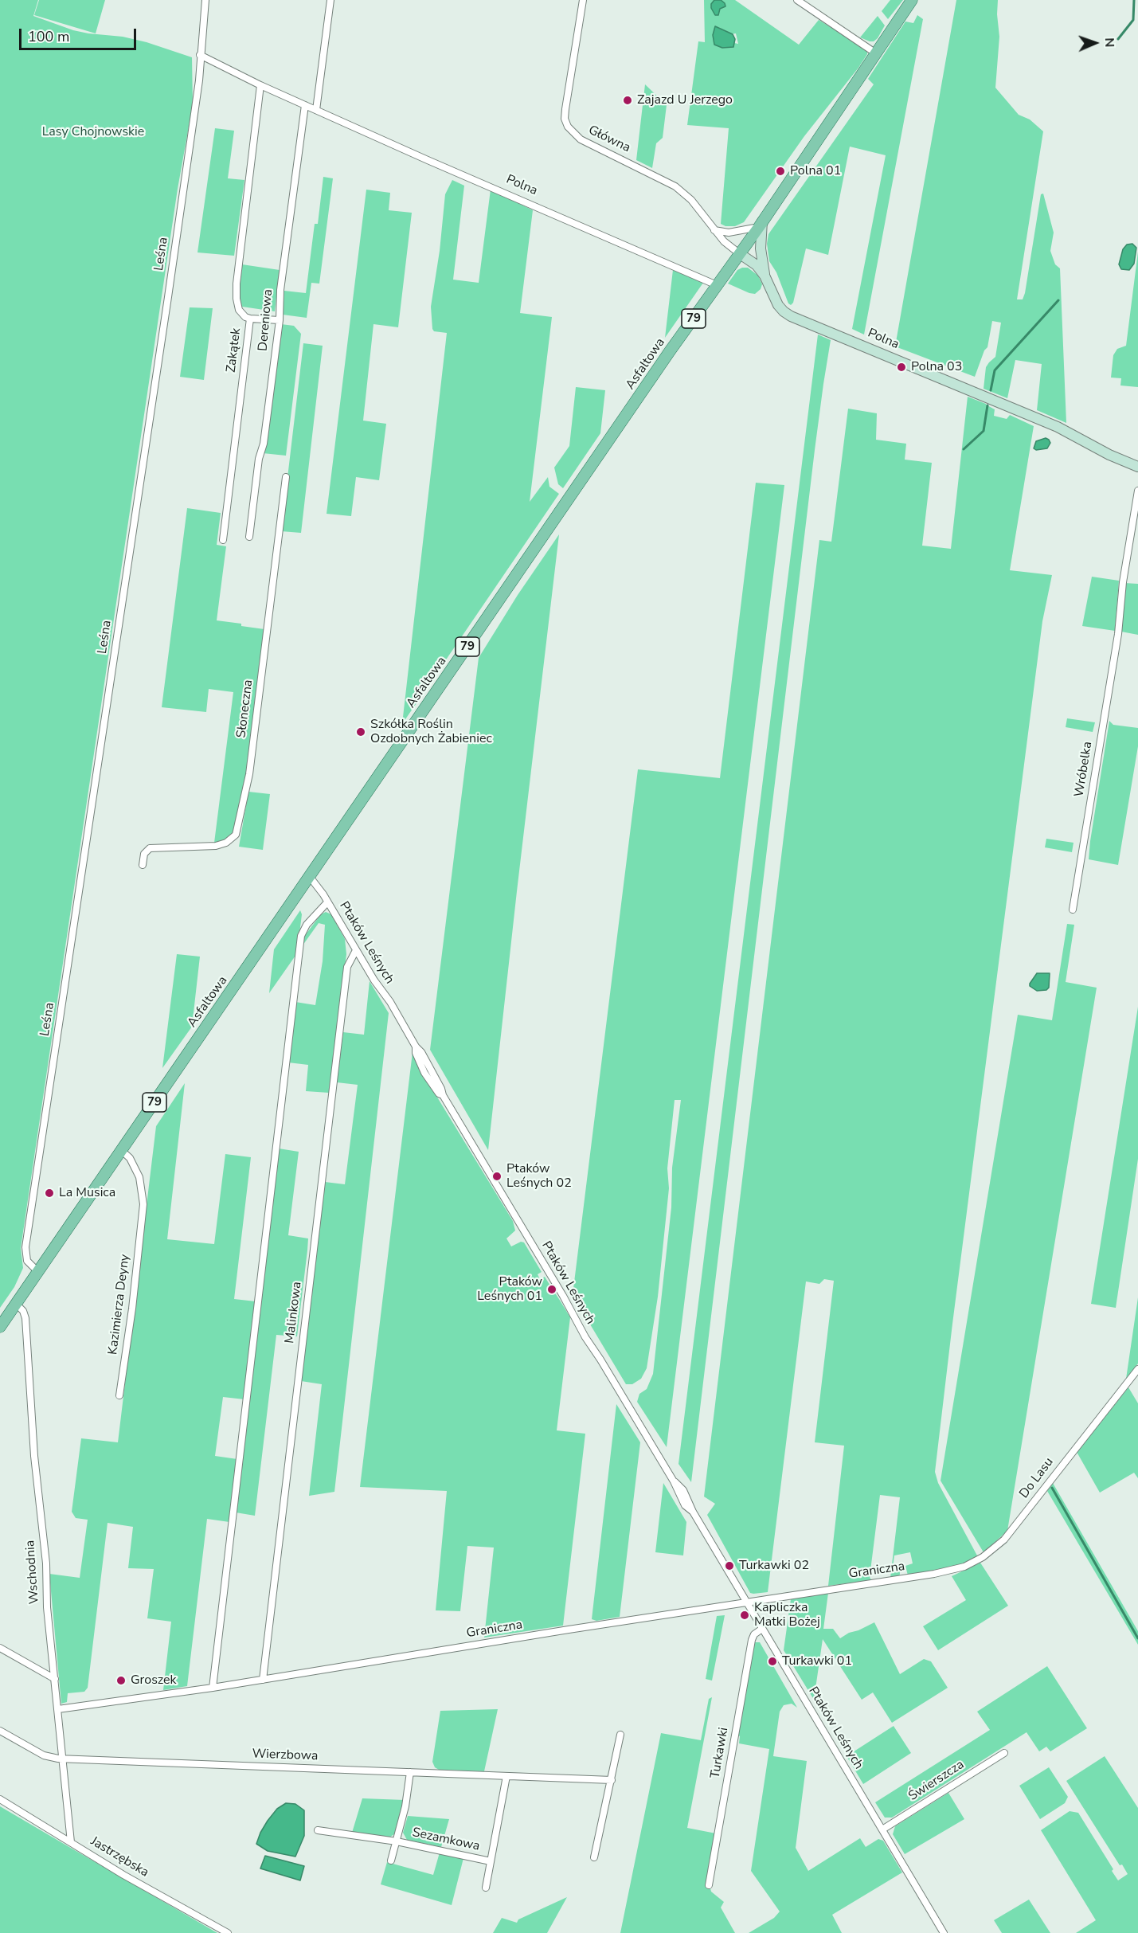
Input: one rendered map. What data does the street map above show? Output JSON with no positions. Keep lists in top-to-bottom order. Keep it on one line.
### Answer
{"streets":{"main road":["79","Asfaltowa"],"street":["Główna","Polna","Leśna","Dereniowa","Zakątek","Słoneczna","Wróbelka","Ptaków Leśnych","Kazimierza Deyny","Malinkowa","Do Lasu","Graniczna","Wschodnia","Turkawki","Wierzbowa","Świerszcza","Sezamkowa","Jastrzębska"]},"crossings":[["Główna","Polna"],["Główna","Asfaltowa"],["Polna","Leśna"],["Polna","Dereniowa"],["Polna","Zakątek"],["Polna","Asfaltowa"],["Leśna","Asfaltowa"],["79","Asfaltowa"],["Asfaltowa","Ptaków Leśnych"],["Asfaltowa","Kazimierza Deyny"],["Asfaltowa","Wschodnia"],["Ptaków Leśnych","Malinkowa"],["Ptaków Leśnych","Graniczna"],["Ptaków Leśnych","Turkawki"],["Ptaków Leśnych","Świerszcza"],["Malinkowa","Graniczna"],["Do Lasu","Graniczna"],["Graniczna","Wschodnia"],["Wschodnia","Wierzbowa"],["Wschodnia","Jastrzębska"],["Wierzbowa","Sezamkowa"]],"parks":["Lasy Chojnowskie"],"places":["Zajazd U Jerzego","Polna 01","Polna 03","Szkółka Roślin Ozdobnych Żabieniec","Ptaków Leśnych 02","La Musica","Ptaków Leśnych 01","Turkawki 02","Kapliczka Matki Bożej","Turkawki 01","Groszek"],"scale_bar":"100 m","north":"right"}
